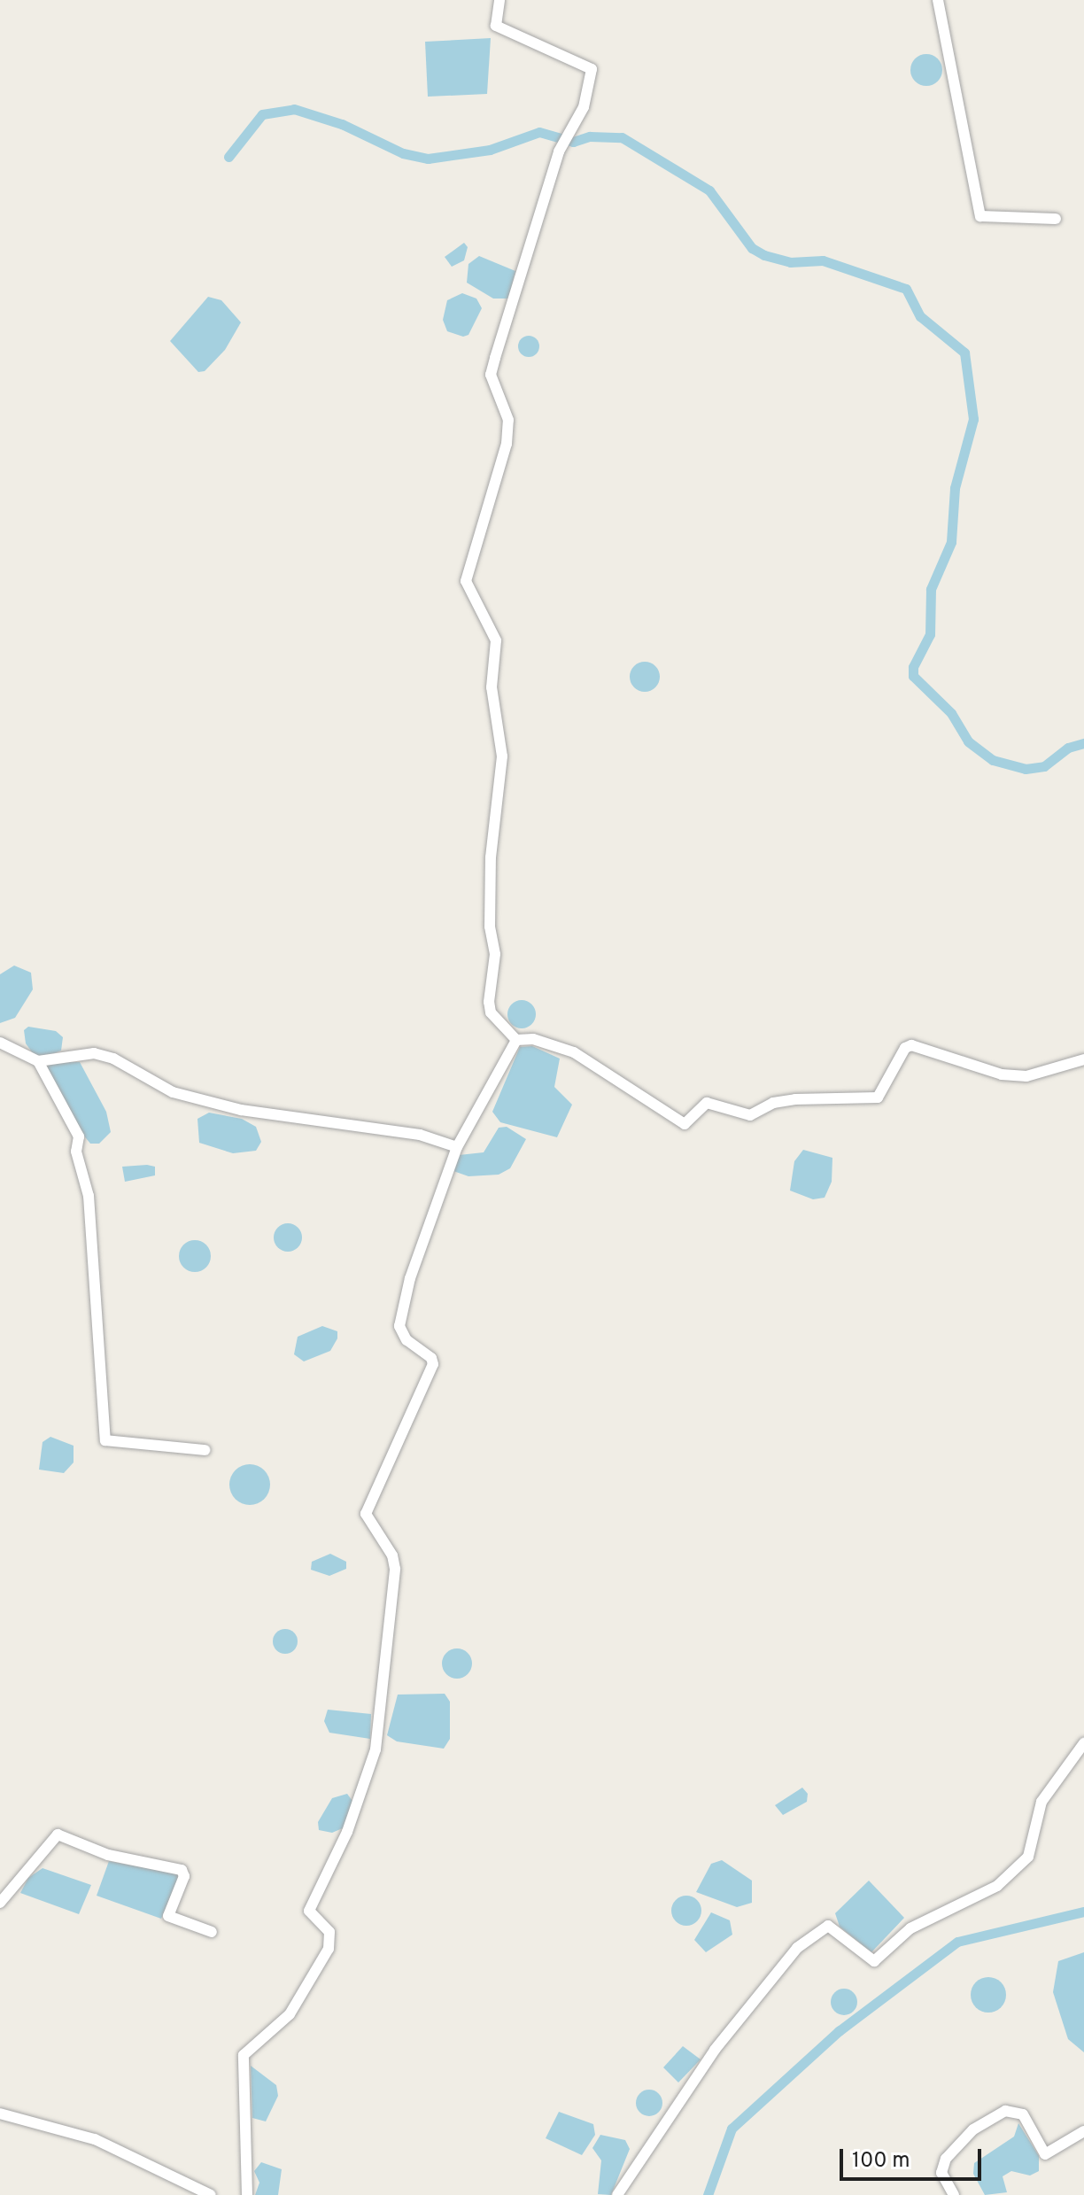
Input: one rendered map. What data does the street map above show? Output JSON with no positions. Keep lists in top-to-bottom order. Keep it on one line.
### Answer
{"scale_bar":"100 m"}
